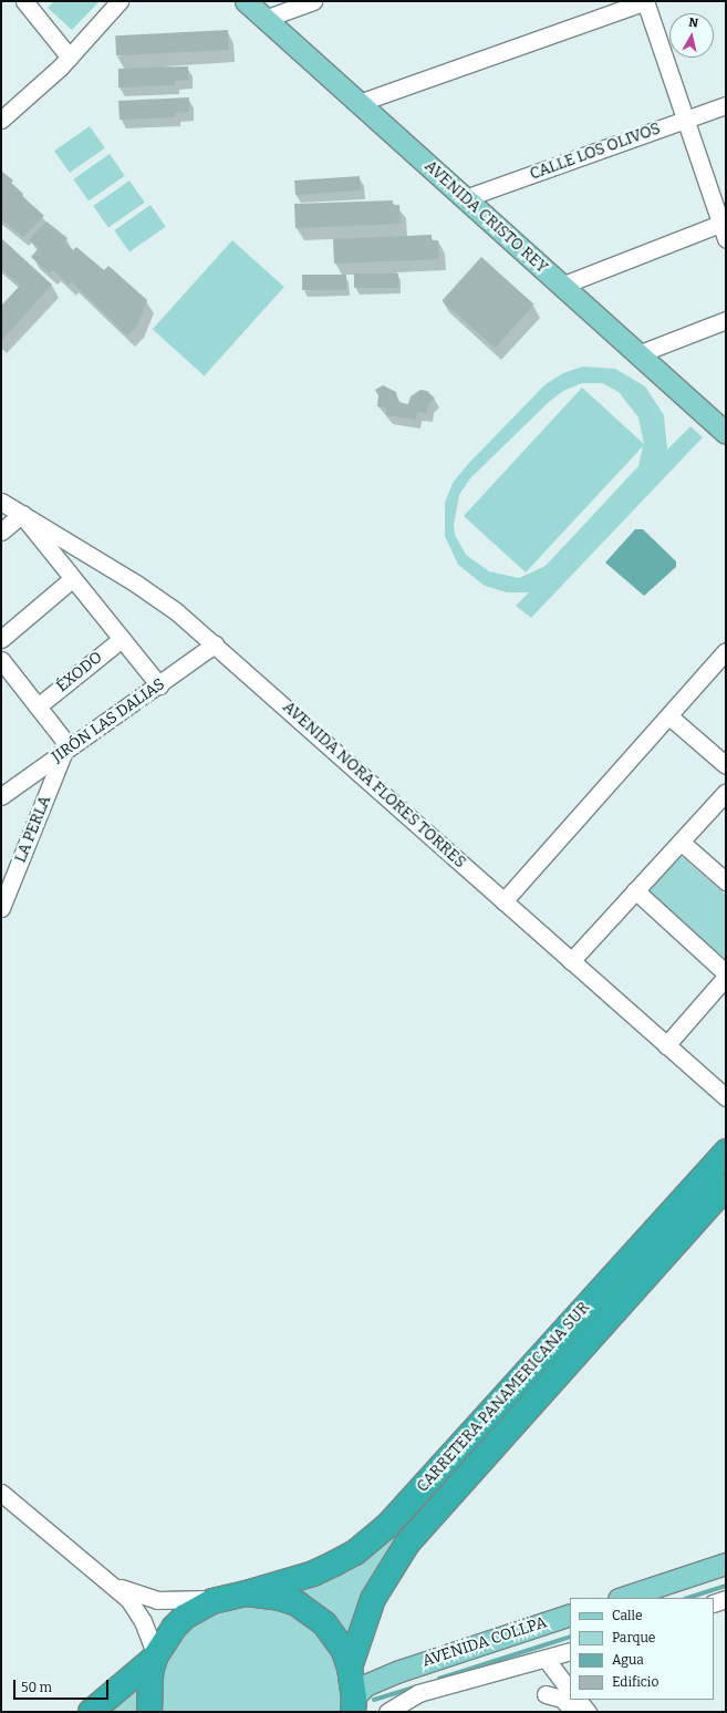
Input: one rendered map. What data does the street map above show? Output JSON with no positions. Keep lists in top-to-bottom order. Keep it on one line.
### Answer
{"streets":{"highway":["CARRETERA PANAMERICANA SUR"],"main road":["AVENIDA CRISTO REY","AVENIDA COLLPA"],"street":["CALLE LOS OLIVOS","ÉXODO","JIRÓN LAS DALIAS","AVENIDA NORA FLORES TORRES","LA PERLA"]},"crossings":[["CALLE LOS OLIVOS","AVENIDA CRISTO REY"],["JIRÓN LAS DALIAS","AVENIDA NORA FLORES TORRES"],["JIRÓN LAS DALIAS","LA PERLA"],["CARRETERA PANAMERICANA SUR","AVENIDA COLLPA"]],"legend":["Calle","Parque","Agua","Edificio"],"scale_bar":"50 m","north":"top"}
